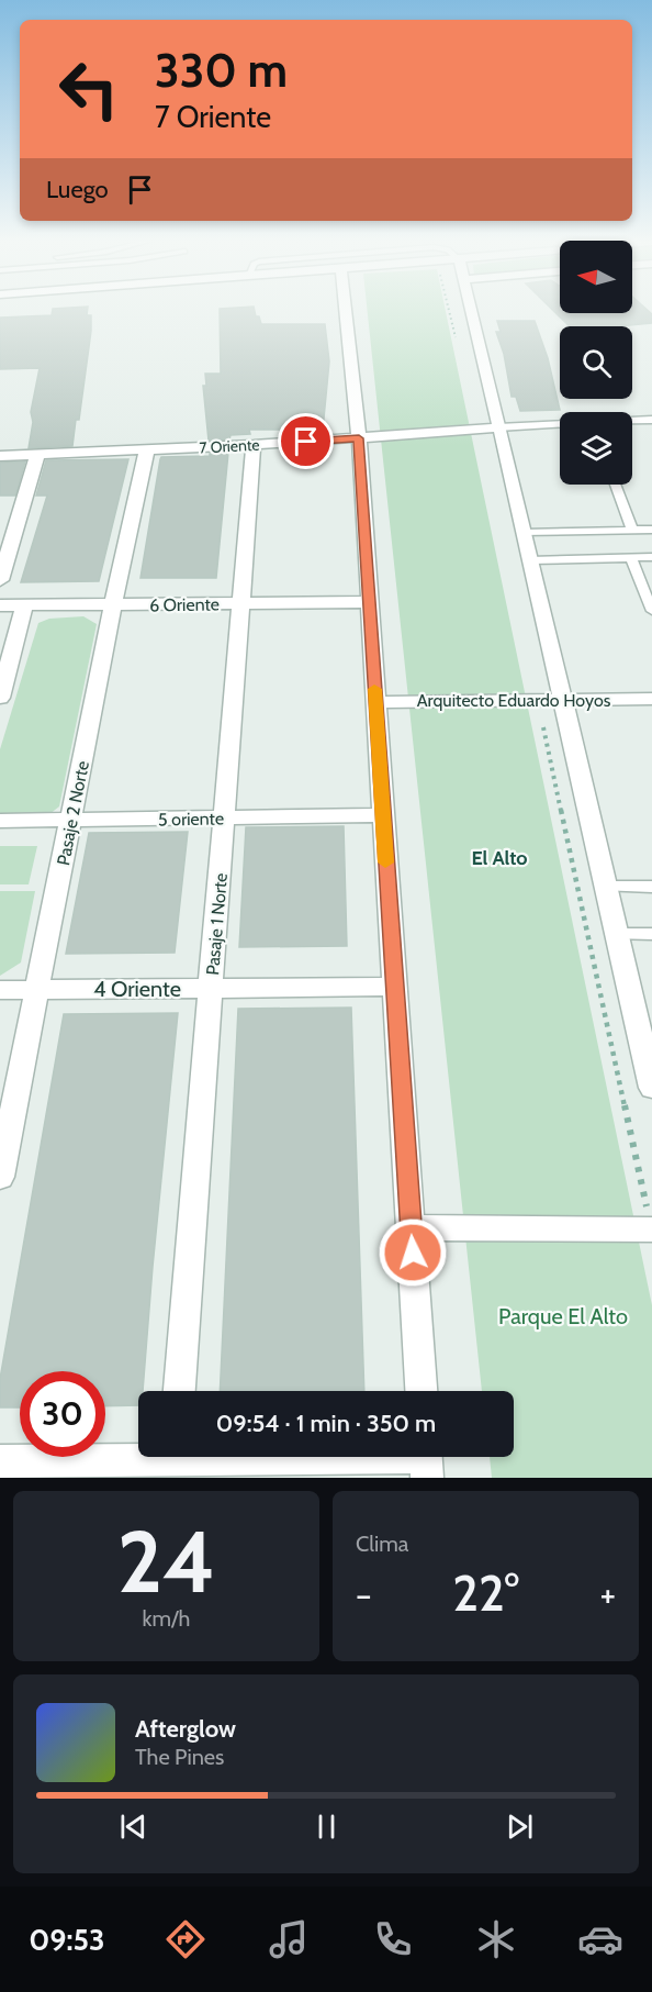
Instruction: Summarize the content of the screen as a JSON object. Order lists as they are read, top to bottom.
{
  "streets": {
    "street": [
      "7 Oriente",
      "6 Oriente",
      "Arquitecto Eduardo Hoyos",
      "Pasaje 2 Norte",
      "5 oriente",
      "Pasaje 1 Norte",
      "4 Oriente"
    ]
  },
  "crossings": [
    ["7 Oriente", "Pasaje 2 Norte"],
    ["7 Oriente", "Pasaje 1 Norte"],
    ["6 Oriente", "Pasaje 2 Norte"],
    ["6 Oriente", "Pasaje 1 Norte"],
    ["Pasaje 2 Norte", "5 oriente"],
    ["Pasaje 2 Norte", "4 Oriente"],
    ["5 oriente", "Pasaje 1 Norte"],
    ["Pasaje 1 Norte", "4 Oriente"]
  ],
  "districts": ["El Alto"],
  "parks": ["Parque El Alto"],
  "north": "left",
  "page": {
    "turn": ["330 m", "7 Oriente"],
    "then": "Luego",
    "limit": "30",
    "trip": "09:54 · 1 min · 350 m",
    "tile": [
      ["24", "km/h"],
      "Clima"
    ],
    "heat": ["−", "22°", "+"],
    "song": ["Afterglow", "The Pines"],
    "tabs": "09:53"
  }
}
